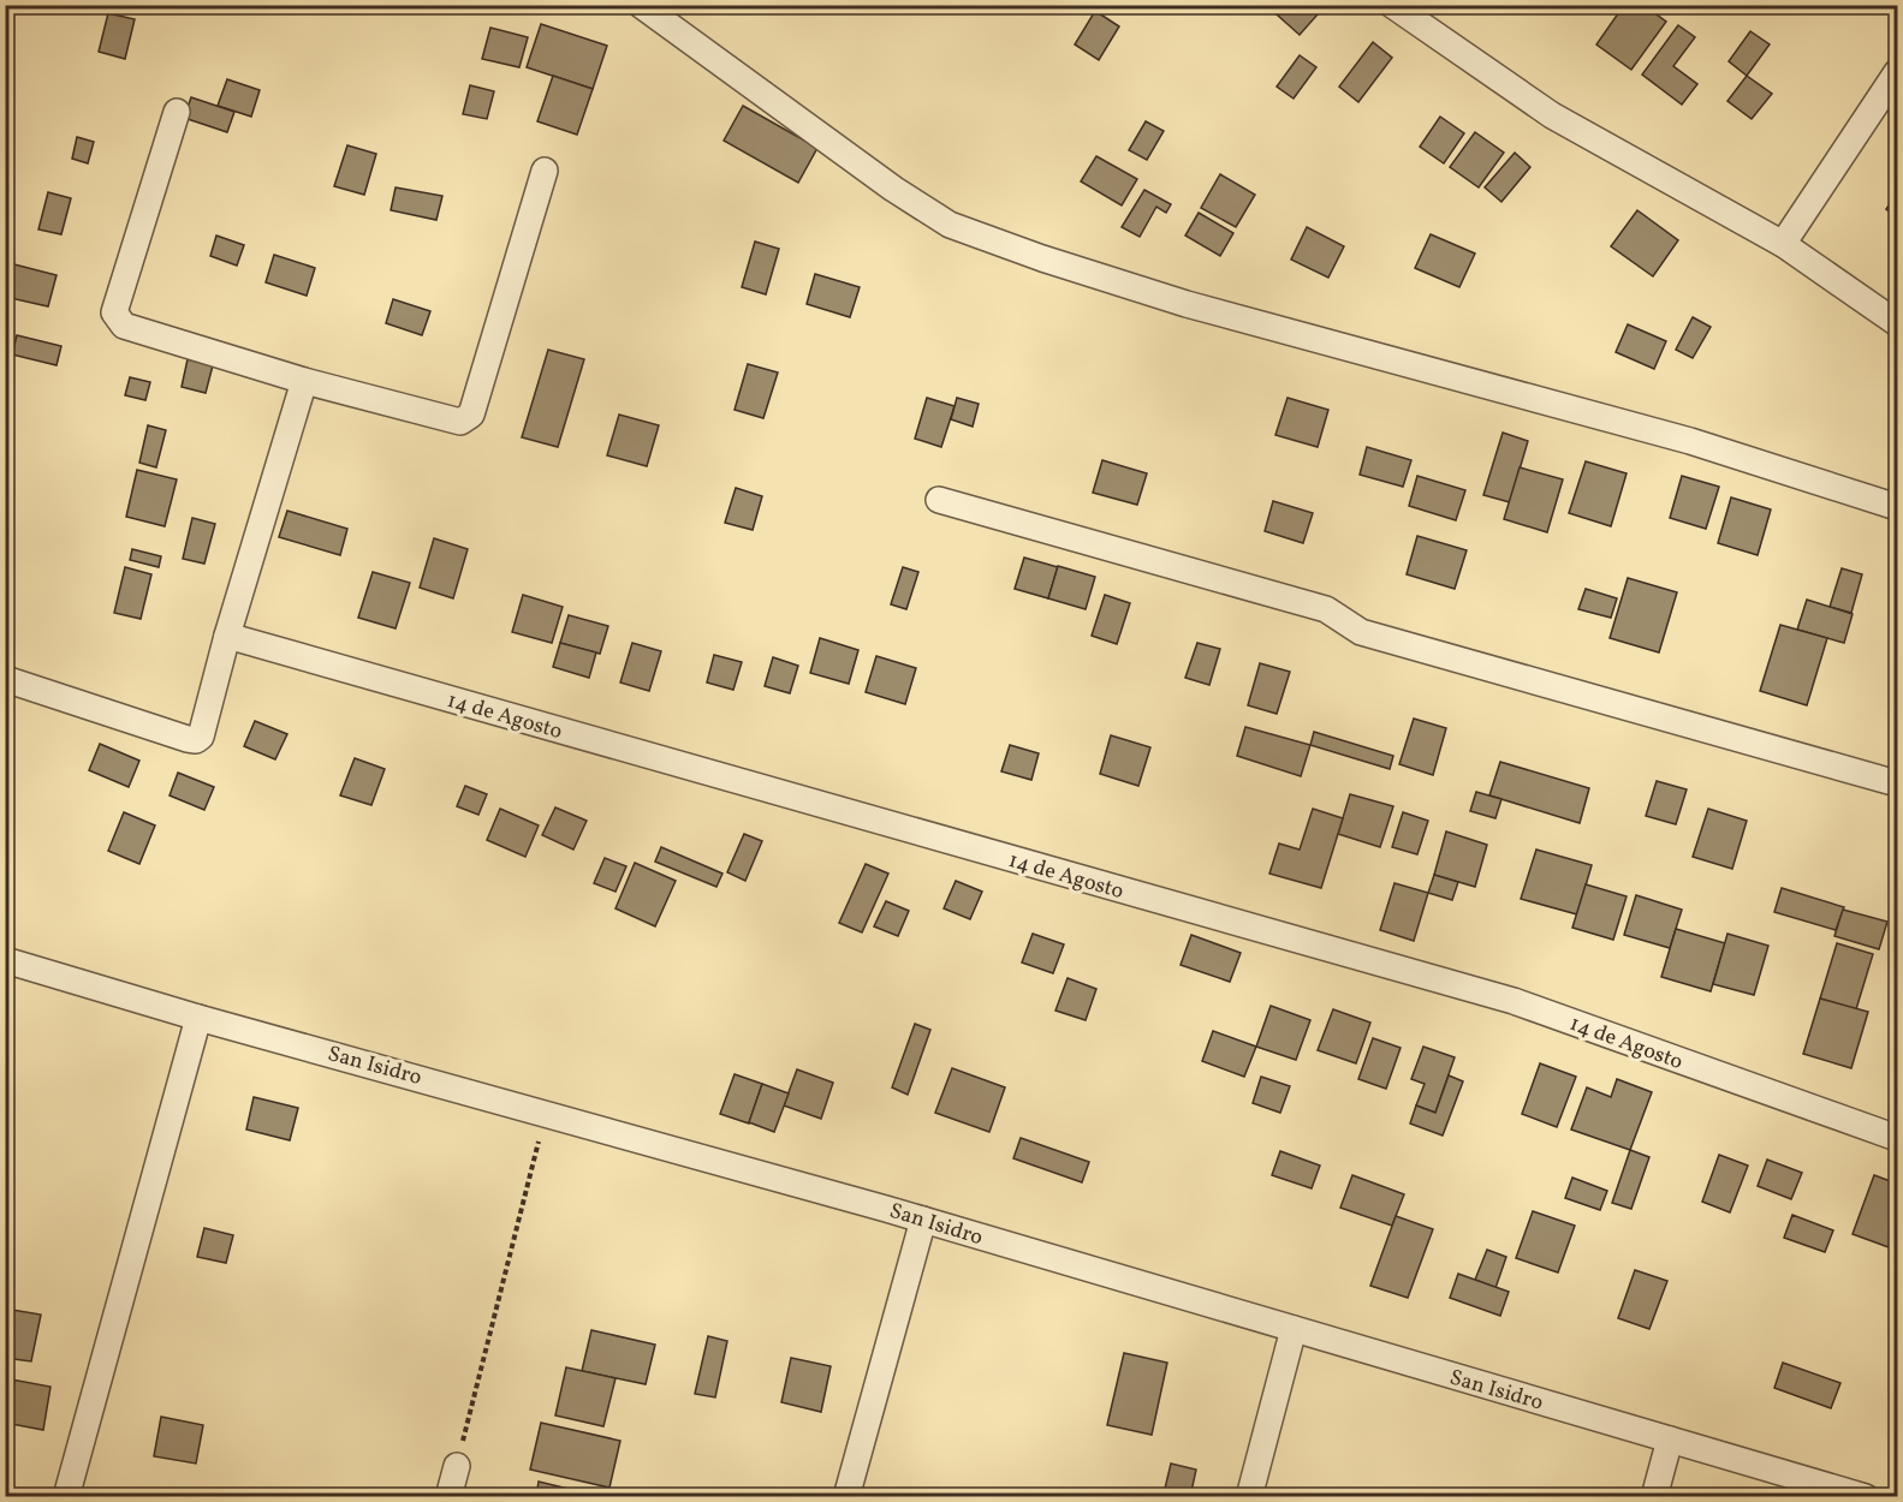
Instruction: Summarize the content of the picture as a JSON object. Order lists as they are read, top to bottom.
{
  "streets": {
    "street": ["14 de Agosto", "San Isidro"]
  }
}
